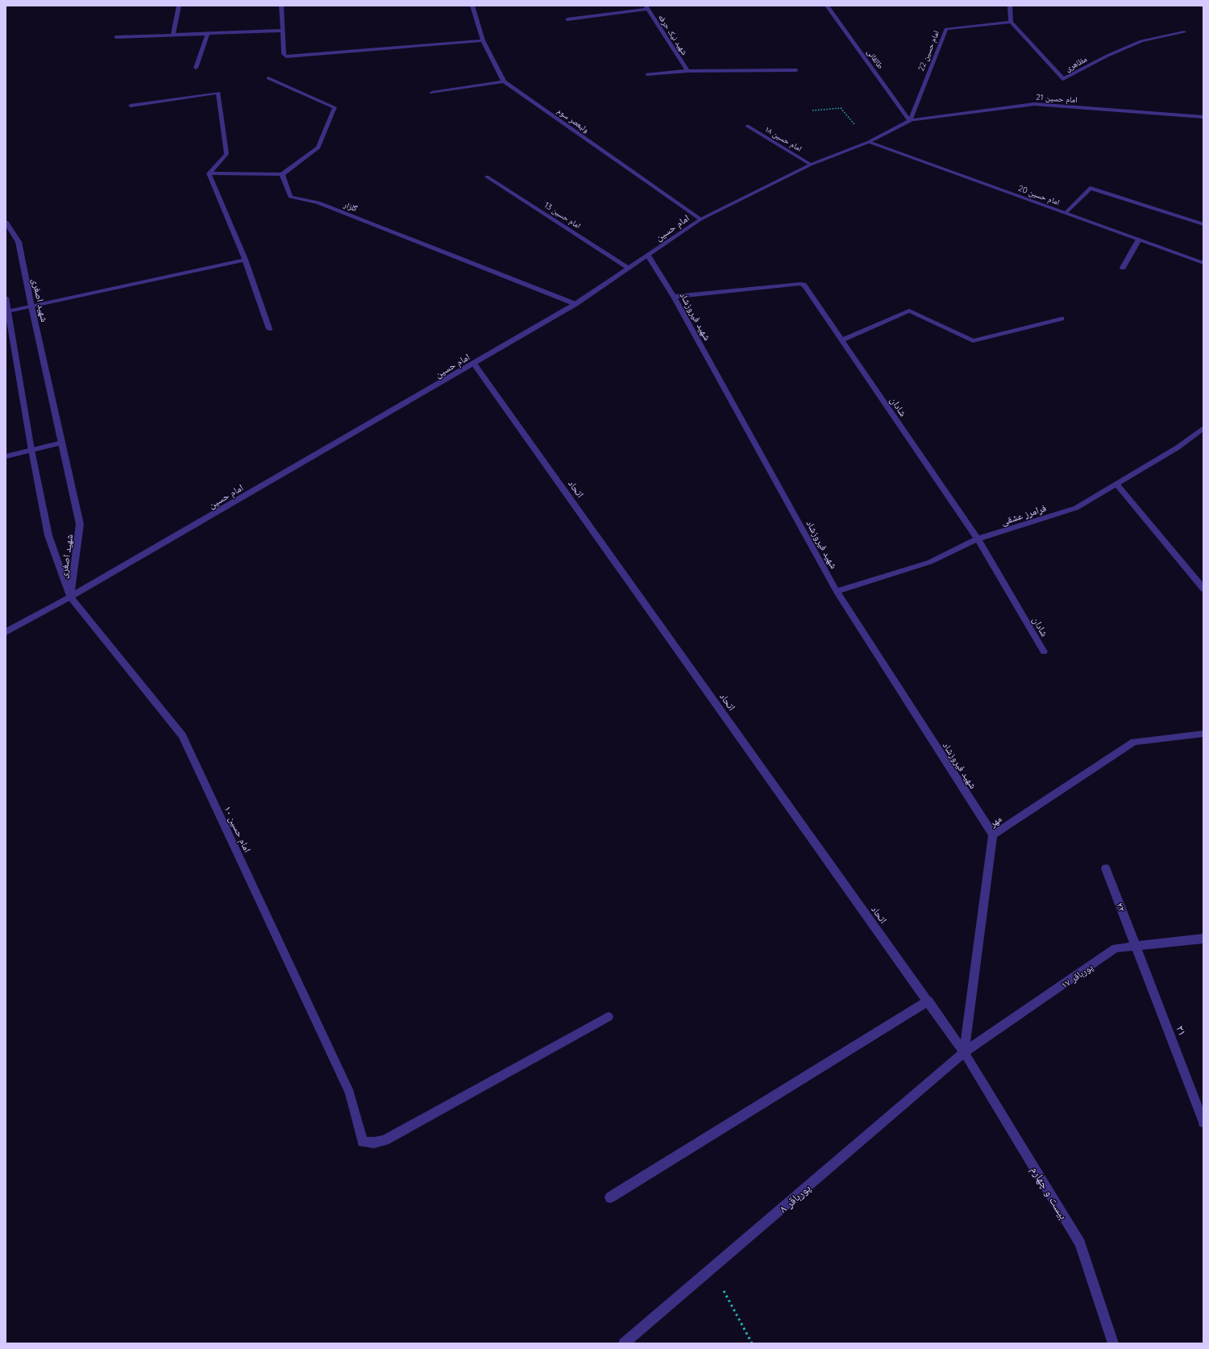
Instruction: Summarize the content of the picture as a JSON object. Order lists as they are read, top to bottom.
{
  "streets": {
    "street": [
      "شهید نیک حرفه",
      "امام حسین 22",
      "طالقانی",
      "مظاهری",
      "امام حسین 21",
      "ولیعصر سوم",
      "امام حسین ۱۸",
      "امام حسین 20",
      "گلزار",
      "امام حسین 13",
      "امام حسین",
      "شهید اصغری",
      "شهید فیروزشاد",
      "شادان",
      "اتحاد",
      "فرامرز عشقی",
      "مهر",
      "امام حسین ۱۰",
      "۲۲",
      "پورباقر ۱۷",
      "۲۱",
      "بیست و چهارم",
      "پورباقر ۸"
    ]
  },
  "crossings": [
    ["امام حسین 22", "طالقانی"],
    ["امام حسین 22", "مظاهری"],
    ["امام حسین 22", "امام حسین 21"],
    ["امام حسین 22", "امام حسین"],
    ["طالقانی", "امام حسین 21"],
    ["طالقانی", "امام حسین"],
    ["امام حسین 21", "امام حسین"],
    ["ولیعصر سوم", "امام حسین"],
    ["امام حسین ۱۸", "امام حسین"],
    ["امام حسین 20", "امام حسین"],
    ["گلزار", "امام حسین"],
    ["امام حسین 13", "امام حسین"],
    ["امام حسین", "شهید اصغری"],
    ["امام حسین", "شهید فیروزشاد"],
    ["امام حسین", "اتحاد"],
    ["امام حسین", "امام حسین ۱۰"],
    ["شهید اصغری", "امام حسین ۱۰"],
    ["شهید فیروزشاد", "شادان"],
    ["شهید فیروزشاد", "فرامرز عشقی"],
    ["شهید فیروزشاد", "مهر"],
    ["شادان", "فرامرز عشقی"],
    ["اتحاد", "مهر"],
    ["اتحاد", "پورباقر ۱۷"],
    ["اتحاد", "بیست و چهارم"],
    ["اتحاد", "پورباقر ۸"],
    ["مهر", "پورباقر ۱۷"],
    ["مهر", "بیست و چهارم"],
    ["مهر", "پورباقر ۸"],
    ["۲۲", "پورباقر ۱۷"],
    ["۲۲", "۲۱"],
    ["پورباقر ۱۷", "۲۱"],
    ["پورباقر ۱۷", "بیست و چهارم"],
    ["پورباقر ۱۷", "پورباقر ۸"],
    ["بیست و چهارم", "پورباقر ۸"]
  ]
}
